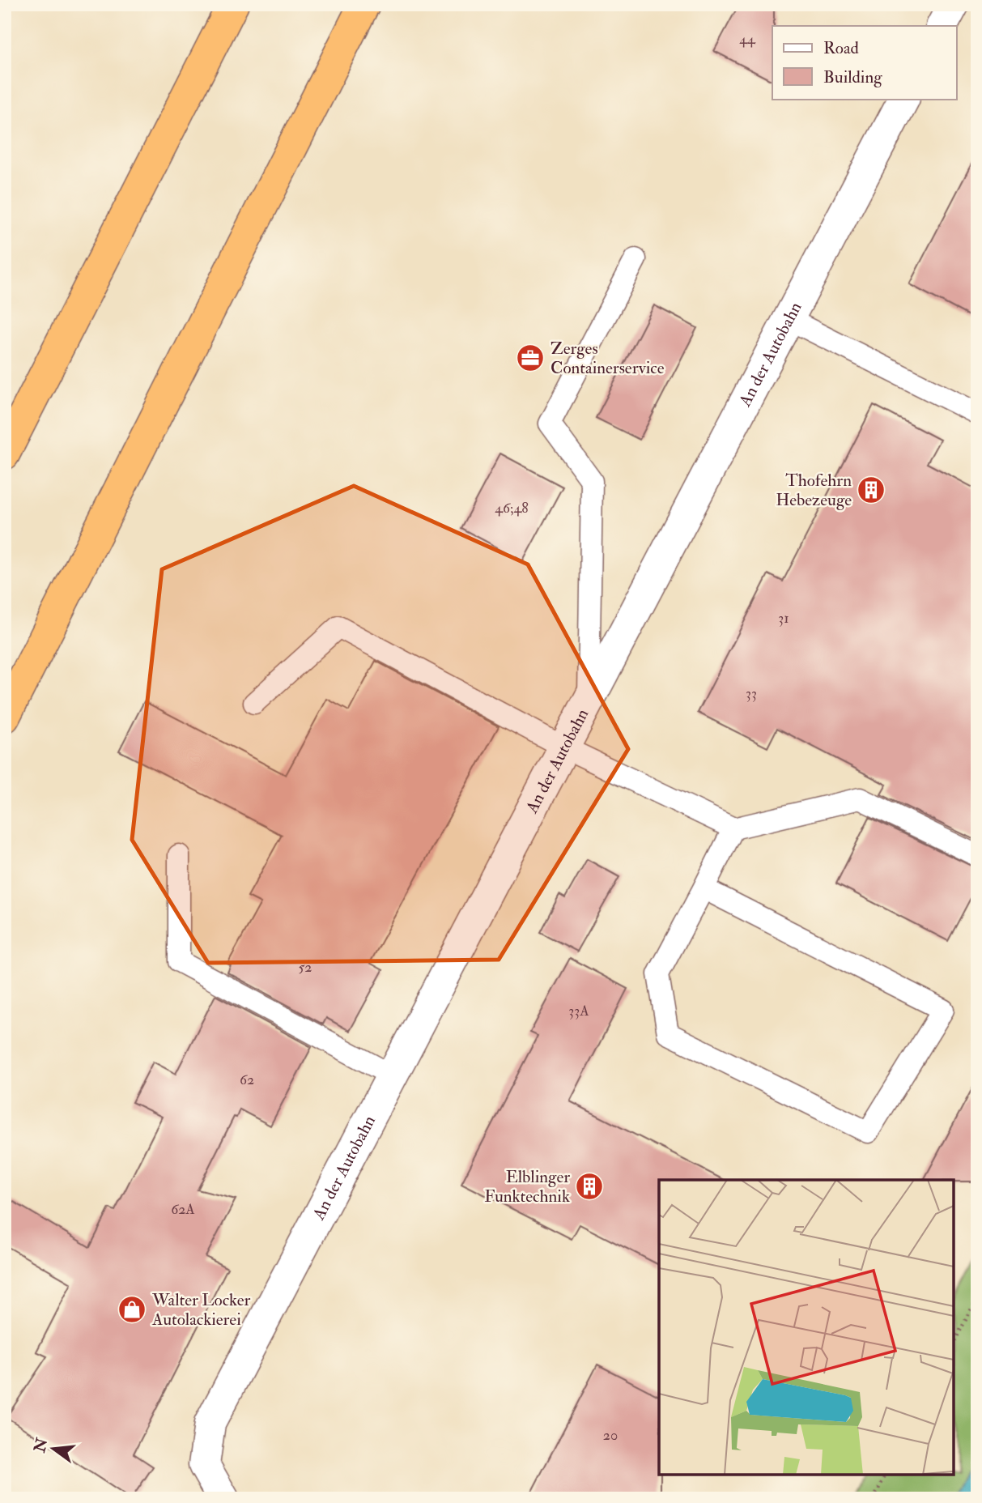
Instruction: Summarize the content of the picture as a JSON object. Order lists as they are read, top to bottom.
{
  "streets": {
    "street": ["An der Autobahn"]
  },
  "places": {
    "office": ["Zerges Containerservice"],
    "building": ["Thofehrn Hebezeuge", "Elblinger Funktechnik"],
    "shop": ["Walter Locker Autolackierei"]
  },
  "house_numbers": [
    "44",
    "46;48",
    "31",
    "33",
    "52",
    "33A",
    "62",
    "62A",
    "20"
  ],
  "legend": ["Road", "Building"],
  "north": "left"
}
